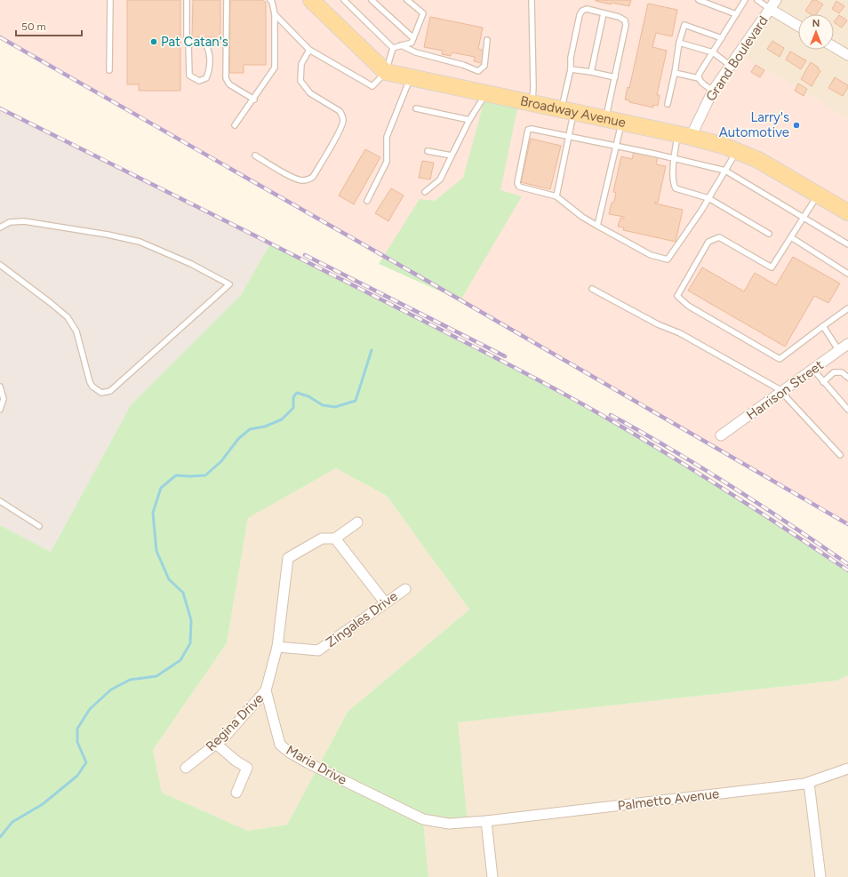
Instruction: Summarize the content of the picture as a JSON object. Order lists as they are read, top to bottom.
{
  "streets": {
    "main road": ["Broadway Avenue"],
    "street": [
      "Grand Boulevard",
      "Harrison Street",
      "Zingales Drive",
      "Regina Drive",
      "Maria Drive",
      "Palmetto Avenue"
    ]
  },
  "crossings": [
    ["Grand Boulevard", "Broadway Avenue"],
    ["Zingales Drive", "Maria Drive"],
    ["Regina Drive", "Maria Drive"],
    ["Maria Drive", "Palmetto Avenue"]
  ],
  "places": ["Pat Catan's", "Larry's Automotive"],
  "scale_bar": "50 m",
  "north": "top"
}
